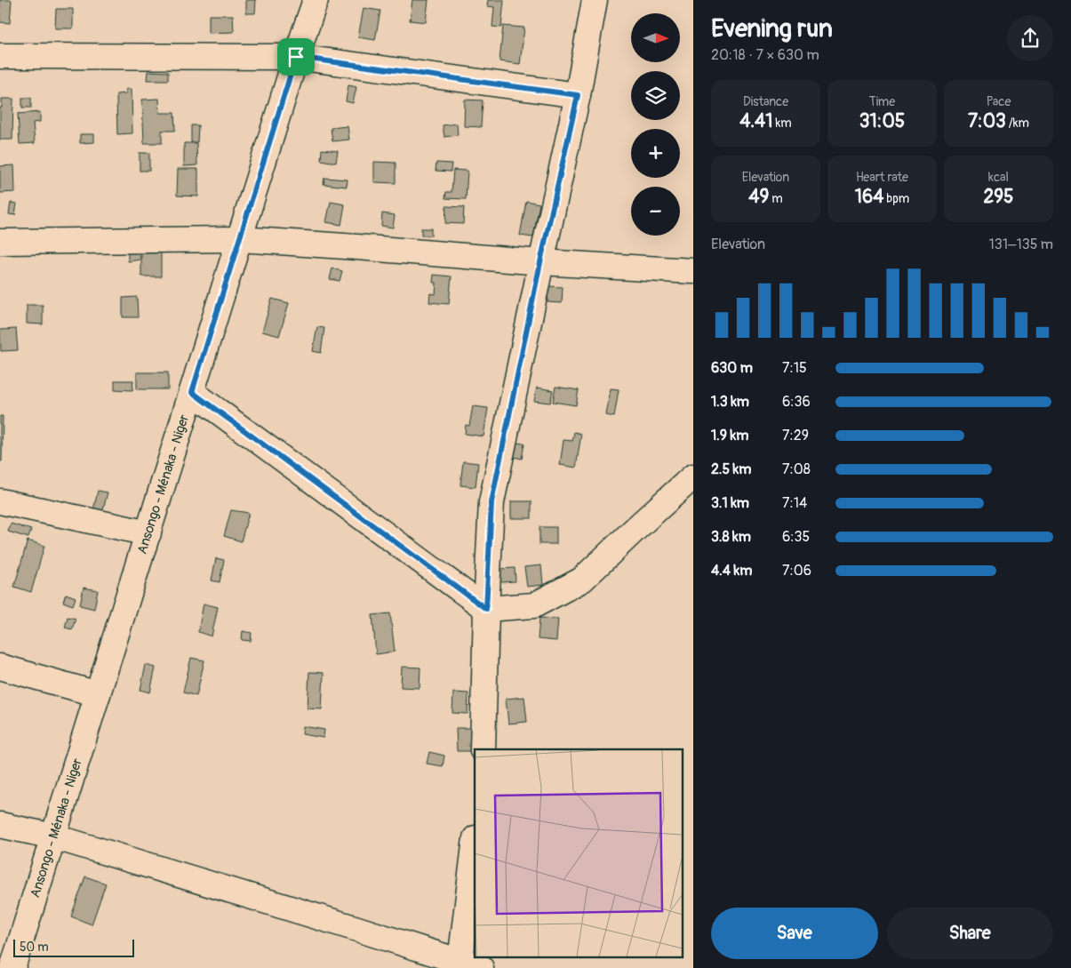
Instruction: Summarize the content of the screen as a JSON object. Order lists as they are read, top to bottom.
{
  "streets": {
    "street": ["Ansongo - Ménaka - Niger"]
  },
  "scale_bar": "50 m",
  "north": "right",
  "page": {
    "heading": ["Evening run", "20:18 · 7 × 630 m"],
    "map_buttons": ["+", "−"],
    "stats": [
      ["Distance", "4.41 km"],
      ["Time", "31:05"],
      ["Pace", "7:03 /km"],
      ["Elevation", "49 m"],
      ["Heart rate", "164 bpm"],
      ["kcal", "295"]
    ],
    "chart": ["Elevation", "131–135 m"],
    "list": [
      {
        "name": "630 m",
        "note": "7:15"
      },
      {
        "name": "1.3 km",
        "note": "6:36"
      },
      {
        "name": "1.9 km",
        "note": "7:29"
      },
      {
        "name": "2.5 km",
        "note": "7:08"
      },
      {
        "name": "3.1 km",
        "note": "7:14"
      },
      {
        "name": "3.8 km",
        "note": "6:35"
      },
      {
        "name": "4.4 km",
        "note": "7:06"
      }
    ],
    "buttons": ["Save", "Share"],
    "scale": "50 m"
  }
}
